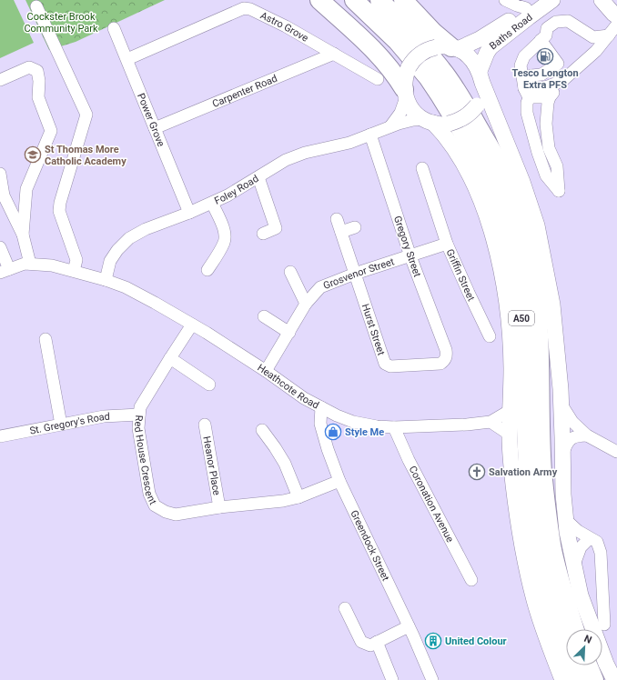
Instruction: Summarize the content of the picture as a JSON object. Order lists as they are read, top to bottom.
{
  "streets": {
    "highway": ["A50"],
    "main road": ["Baths Road"],
    "street": [
      "Astro Grove",
      "Carpenter Road",
      "Power Grove",
      "Foley Road",
      "Gregory Street",
      "Grosvenor Street",
      "Griffin Street",
      "Hurst Street",
      "Heathcote Road",
      "St. Gregory's Road",
      "Red House Crescent",
      "Heanor Place",
      "Coronation Avenue",
      "Greendock Street"
    ]
  },
  "crossings": [
    ["Astro Grove", "Carpenter Road"],
    ["Astro Grove", "Power Grove"],
    ["Baths Road", "Foley Road"],
    ["Baths Road", "A50"],
    ["Carpenter Road", "Power Grove"],
    ["Power Grove", "Foley Road"],
    ["Foley Road", "Gregory Street"],
    ["Foley Road", "A50"],
    ["Foley Road", "Heathcote Road"],
    ["Gregory Street", "Grosvenor Street"],
    ["Gregory Street", "Griffin Street"],
    ["Gregory Street", "Hurst Street"],
    ["Grosvenor Street", "Griffin Street"],
    ["Grosvenor Street", "Hurst Street"],
    ["Grosvenor Street", "Heathcote Road"],
    ["A50", "Heathcote Road"],
    ["Heathcote Road", "Red House Crescent"],
    ["Heathcote Road", "Coronation Avenue"],
    ["Heathcote Road", "Greendock Street"],
    ["St. Gregory's Road", "Red House Crescent"],
    ["Red House Crescent", "Heanor Place"],
    ["Red House Crescent", "Greendock Street"]
  ],
  "parks": ["Cockster Brook Community Park"],
  "places": {
    "fuel station": ["Tesco Longton Extra PFS"],
    "school or university": ["St Thomas More Catholic Academy"],
    "shop": ["Style Me"],
    "church": ["Salvation Army"],
    "building": ["United Colour"]
  },
  "north": "top right"
}
